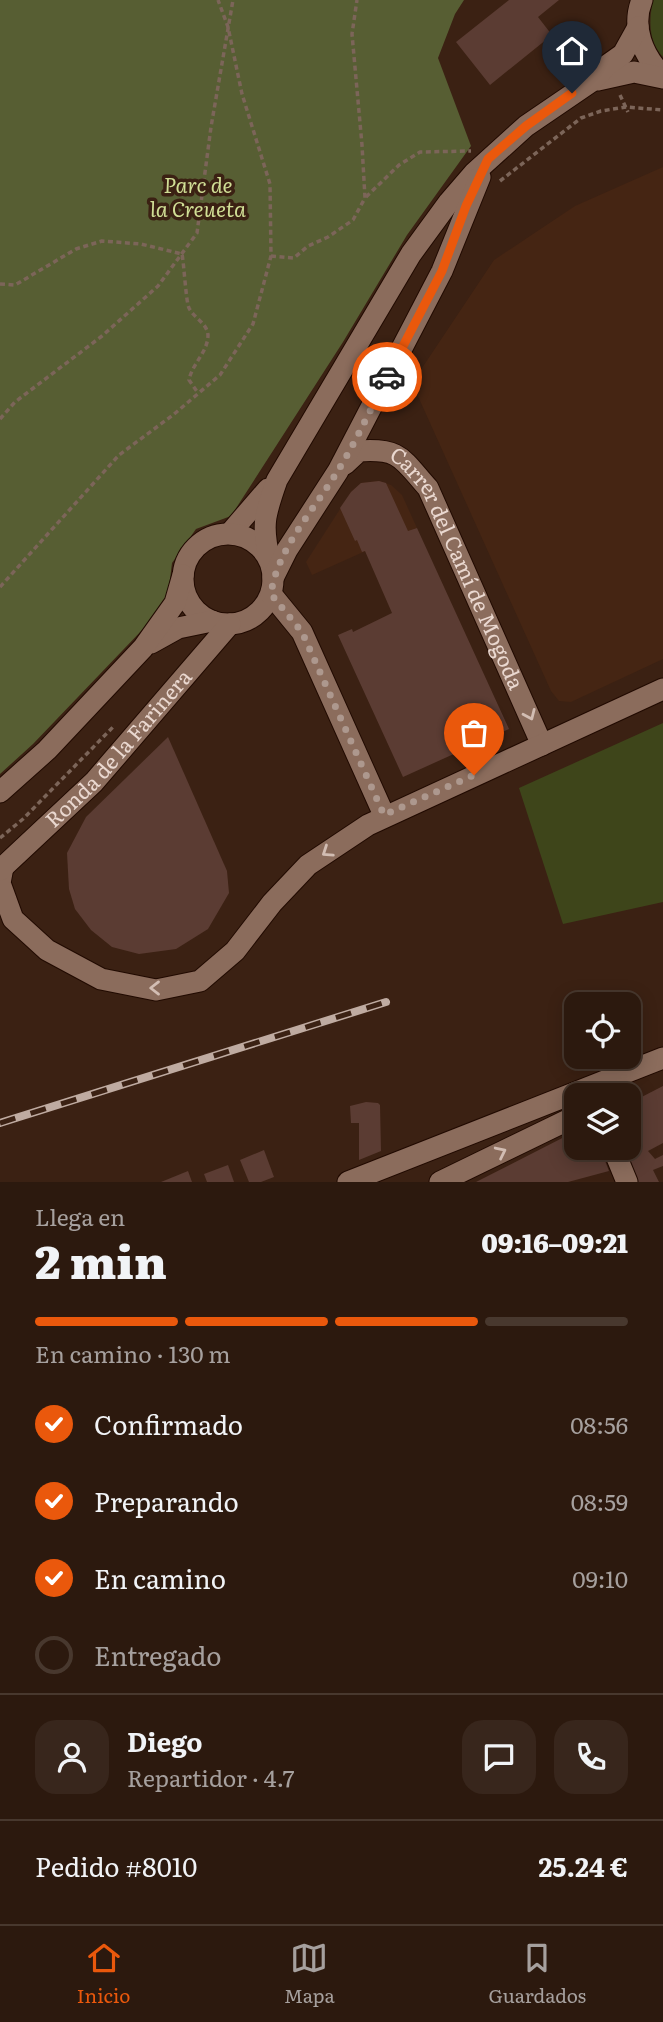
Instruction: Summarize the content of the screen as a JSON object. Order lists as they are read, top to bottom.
{
  "streets": {
    "street": ["Carrer del Camí de Mogoda", "Ronda de la Farinera"]
  },
  "parks": ["Parc de la Creueta"],
  "page": {
    "heading": ["2 min", "Llega en", "09:16–09:21"],
    "panel": [
      "Diego",
      "Repartidor · 4.7",
      "Pedido #8010",
      "25.24 €"
    ],
    "bar": "En camino · 130 m",
    "list": [
      ["Confirmado", "08:56"],
      ["Preparando", "08:59"],
      ["En camino", "09:10"],
      "Entregado"
    ],
    "tabs": ["Inicio", "Mapa", "Guardados"]
  }
}
